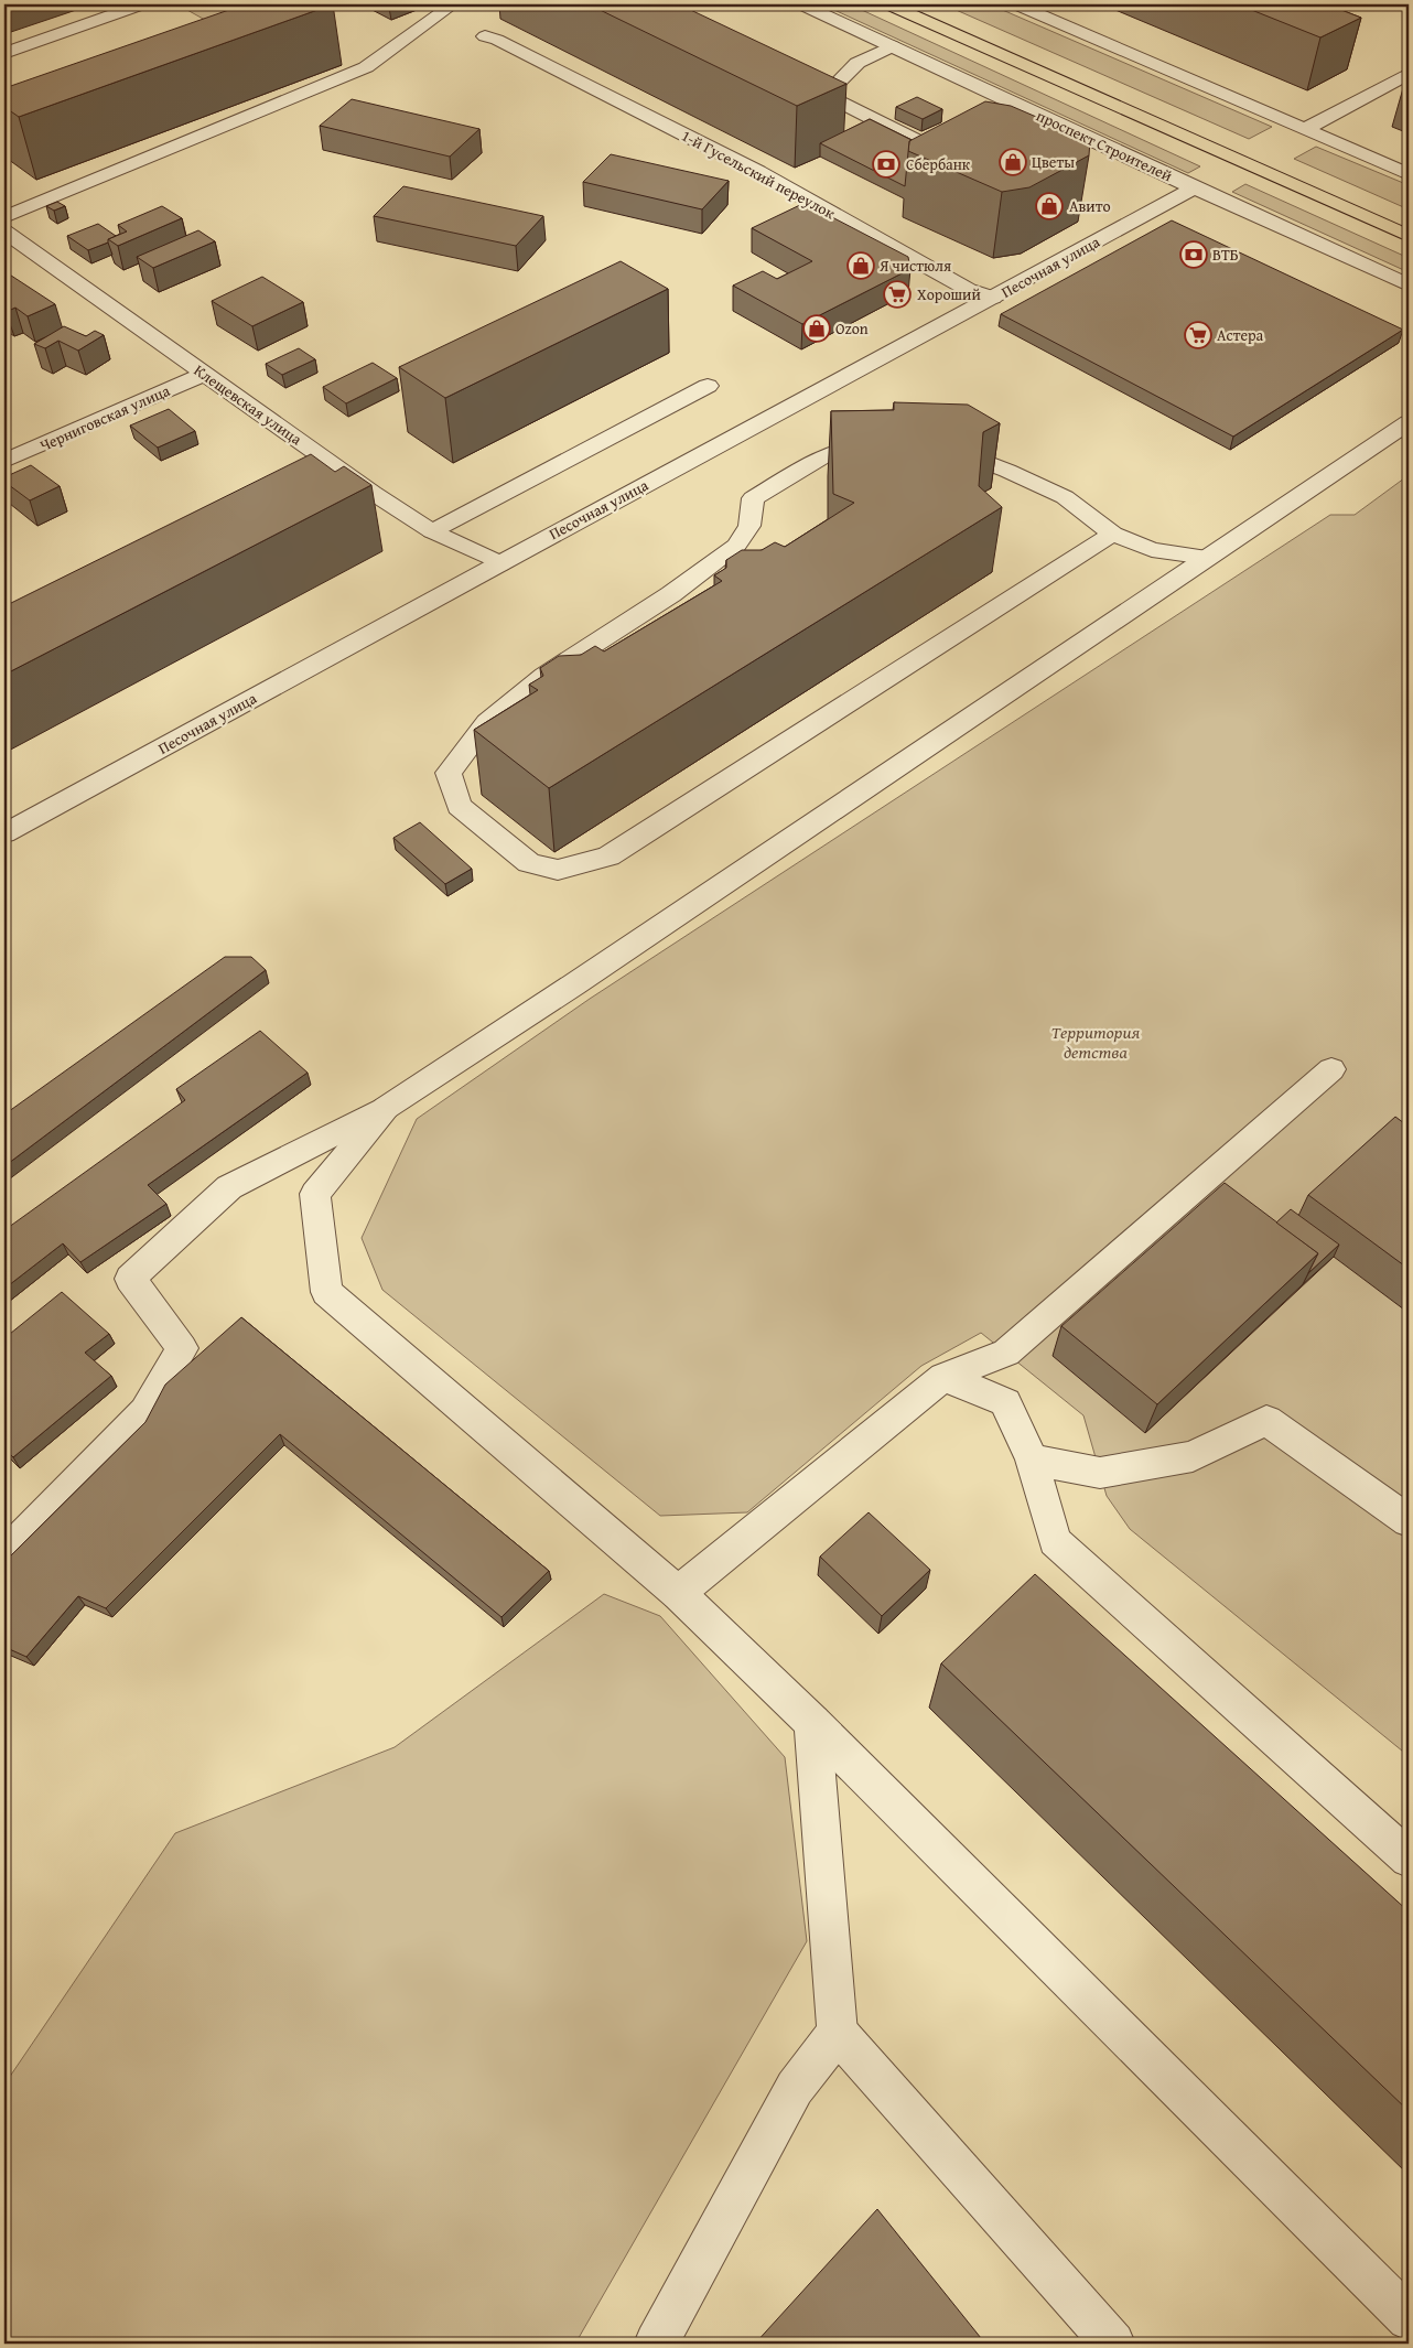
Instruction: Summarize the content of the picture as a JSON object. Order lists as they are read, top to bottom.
{
  "streets": {
    "street": [
      "проспект Строителей",
      "1-й Гусельский переулок",
      "Песочная улица",
      "Клещевская улица",
      "Черниговская улица"
    ]
  },
  "crossings": [
    ["проспект Строителей", "Песочная улица"],
    ["1-й Гусельский переулок", "Песочная улица"],
    ["Песочная улица", "Клещевская улица"],
    ["Клещевская улица", "Черниговская улица"]
  ],
  "parks": ["Территория детства"],
  "places": {
    "shop": [
      "Цветы",
      "Авито",
      "Я чистюля",
      "Ozon"
    ],
    "bank": ["Сбербанк", "ВТБ"],
    "supermarket": ["Хороший", "Астера"]
  }
}
